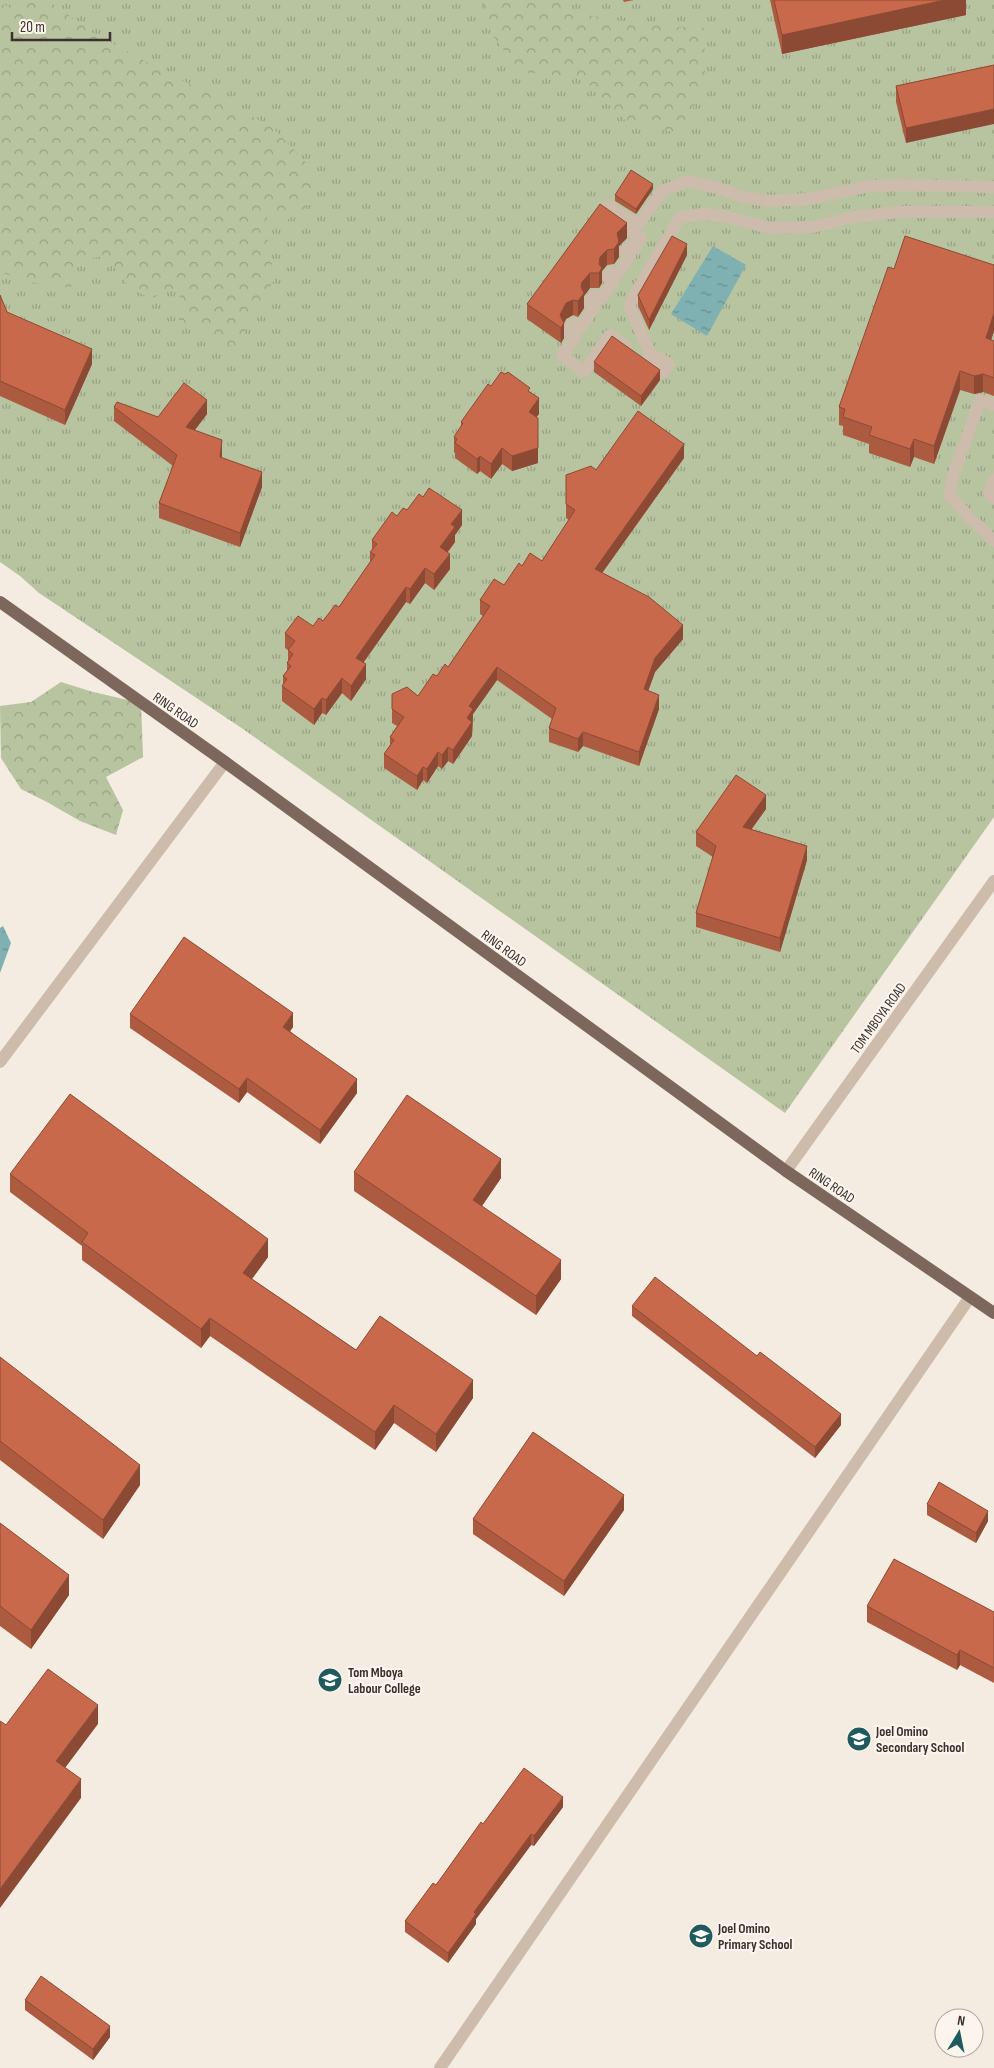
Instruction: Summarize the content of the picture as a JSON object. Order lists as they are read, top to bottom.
{
  "streets": {
    "main road": ["RING ROAD"],
    "street": ["TOM MBOYA ROAD"]
  },
  "crossings": [
    ["RING ROAD", "TOM MBOYA ROAD"]
  ],
  "places": {
    "school or university": ["Tom Mboya Labour College", "Joel Omino Secondary School", "Joel Omino Primary School"]
  },
  "scale_bar": "20 m",
  "north": "top"
}
